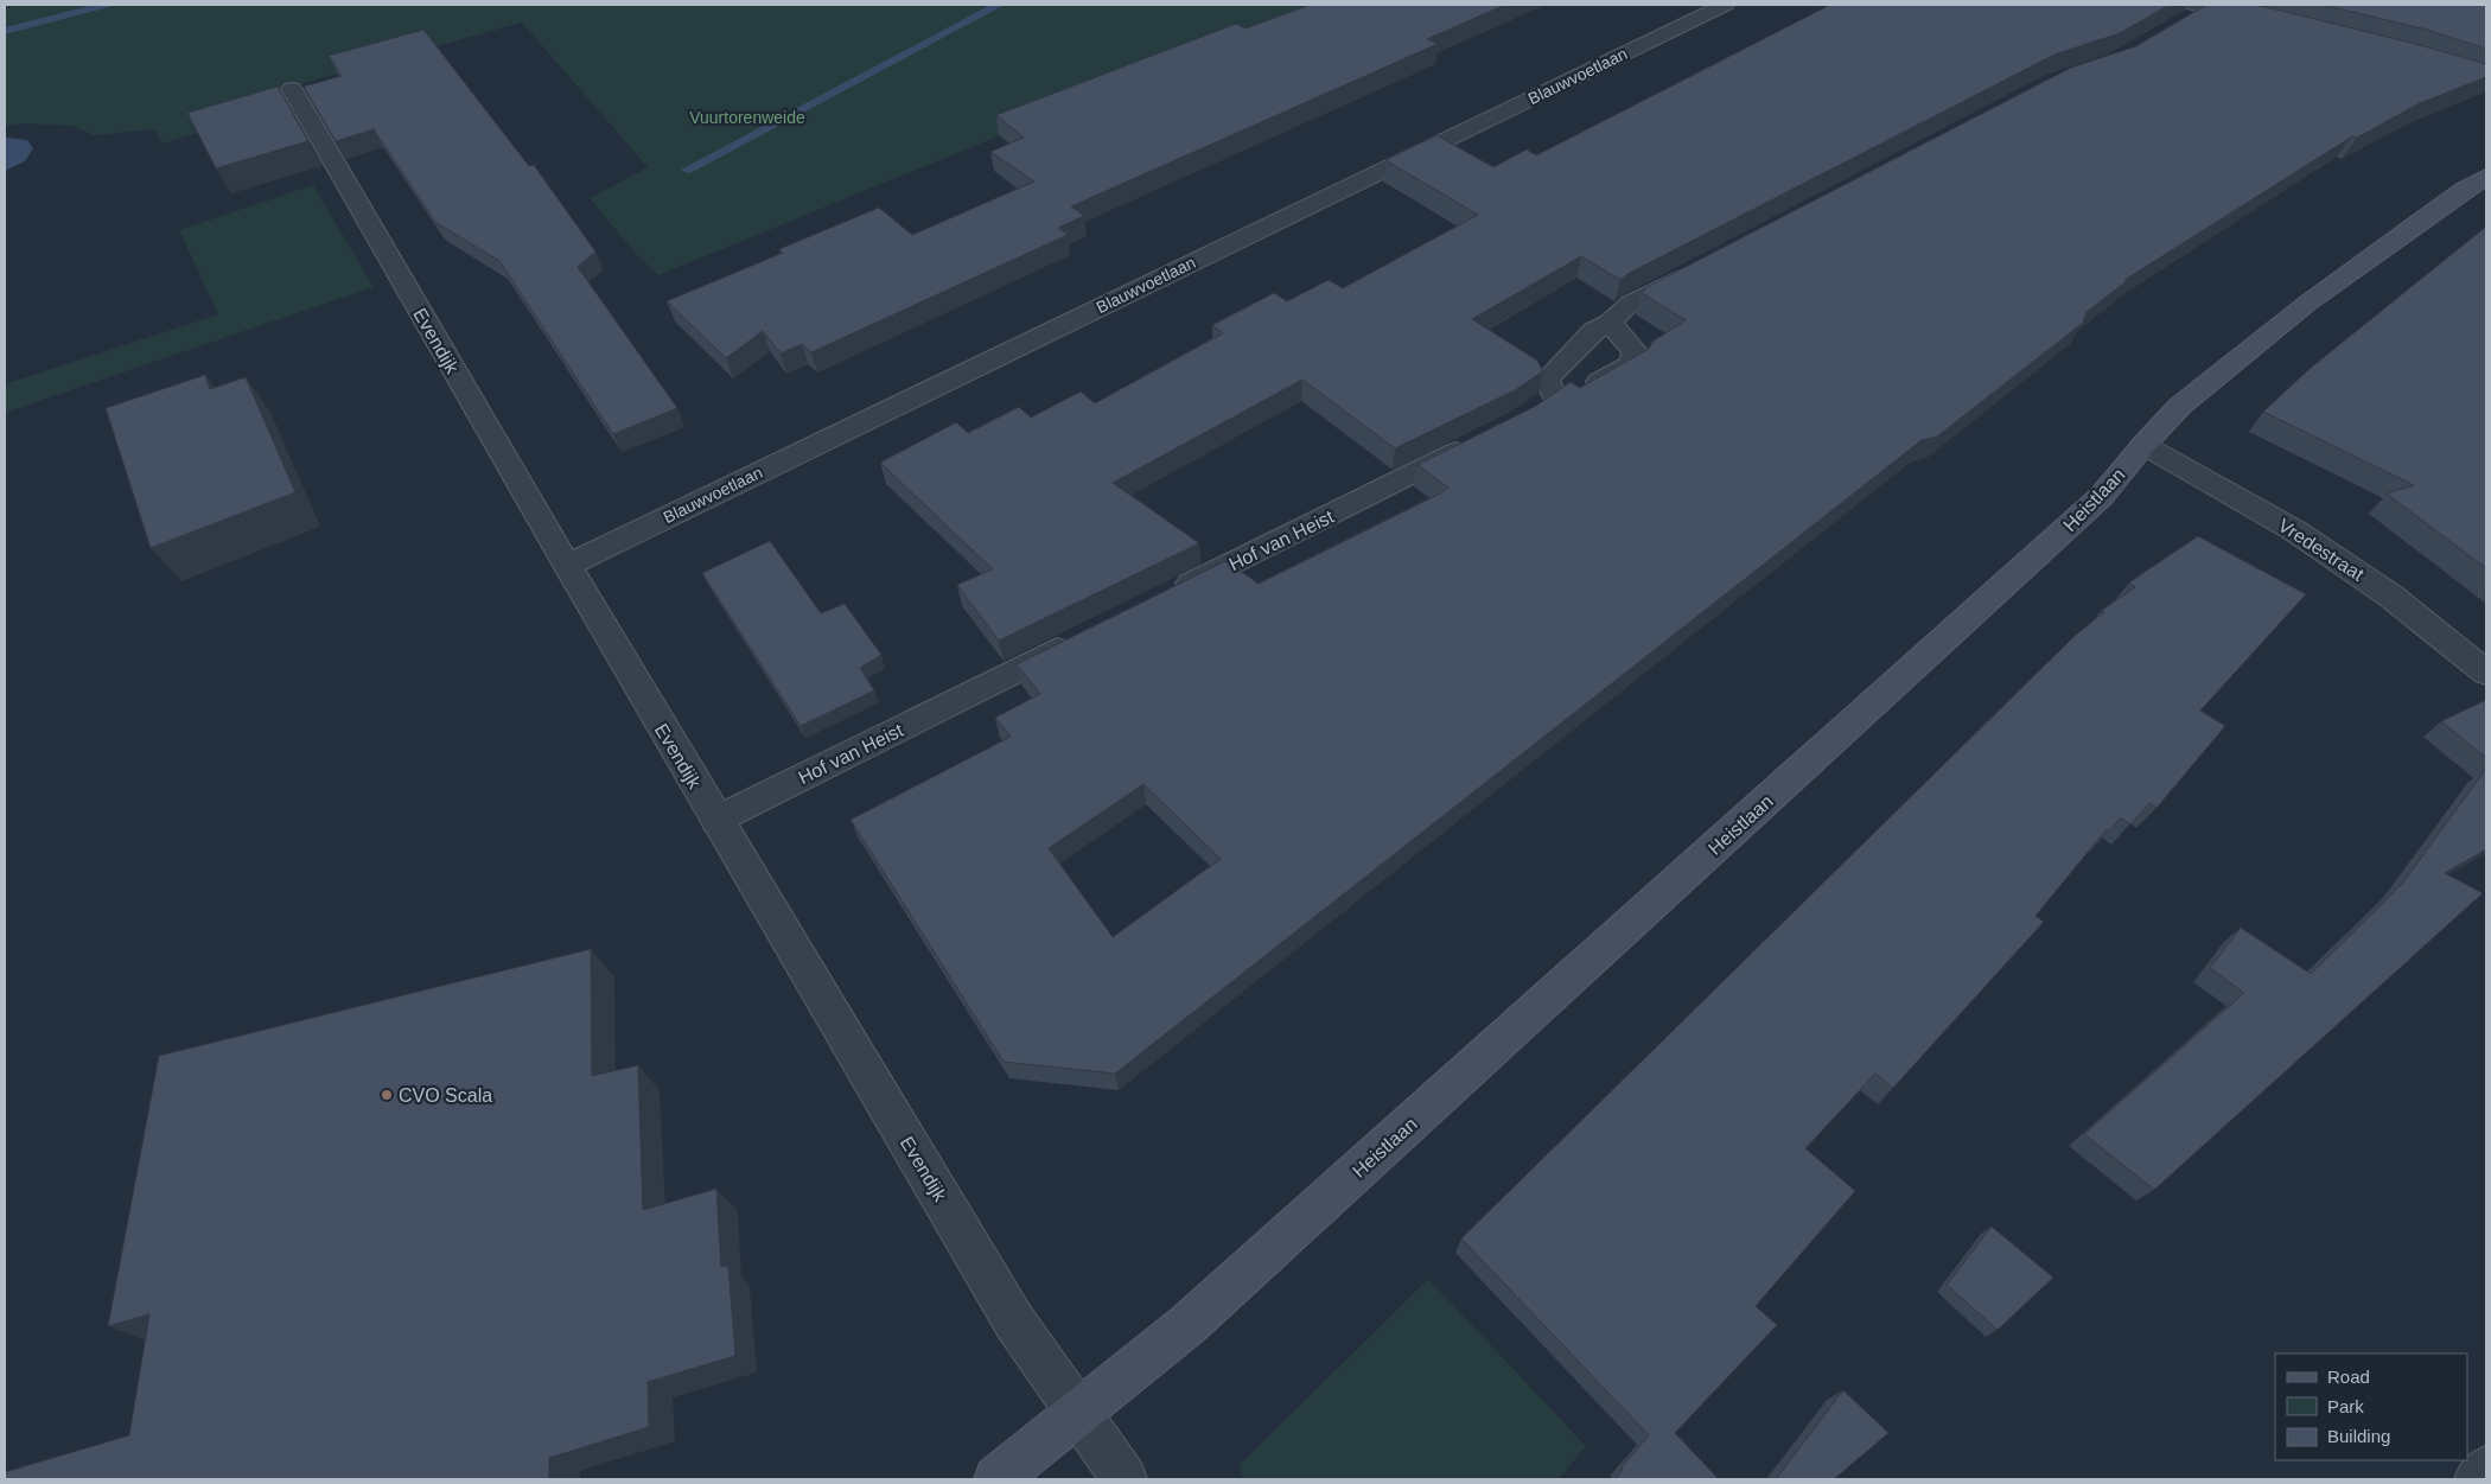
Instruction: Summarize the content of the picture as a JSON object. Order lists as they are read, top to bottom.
{
  "streets": {
    "main road": ["Heistlaan"],
    "street": [
      "Blauwvoetlaan",
      "Evendijk",
      "Hof van Heist",
      "Vredestraat"
    ]
  },
  "crossings": [
    ["Blauwvoetlaan", "Evendijk"],
    ["Evendijk", "Heistlaan"],
    ["Evendijk", "Hof van Heist"],
    ["Heistlaan", "Vredestraat"]
  ],
  "parks": ["Vuurtorenweide"],
  "places": ["CVO Scala"],
  "legend": ["Road", "Park", "Building"]
}
